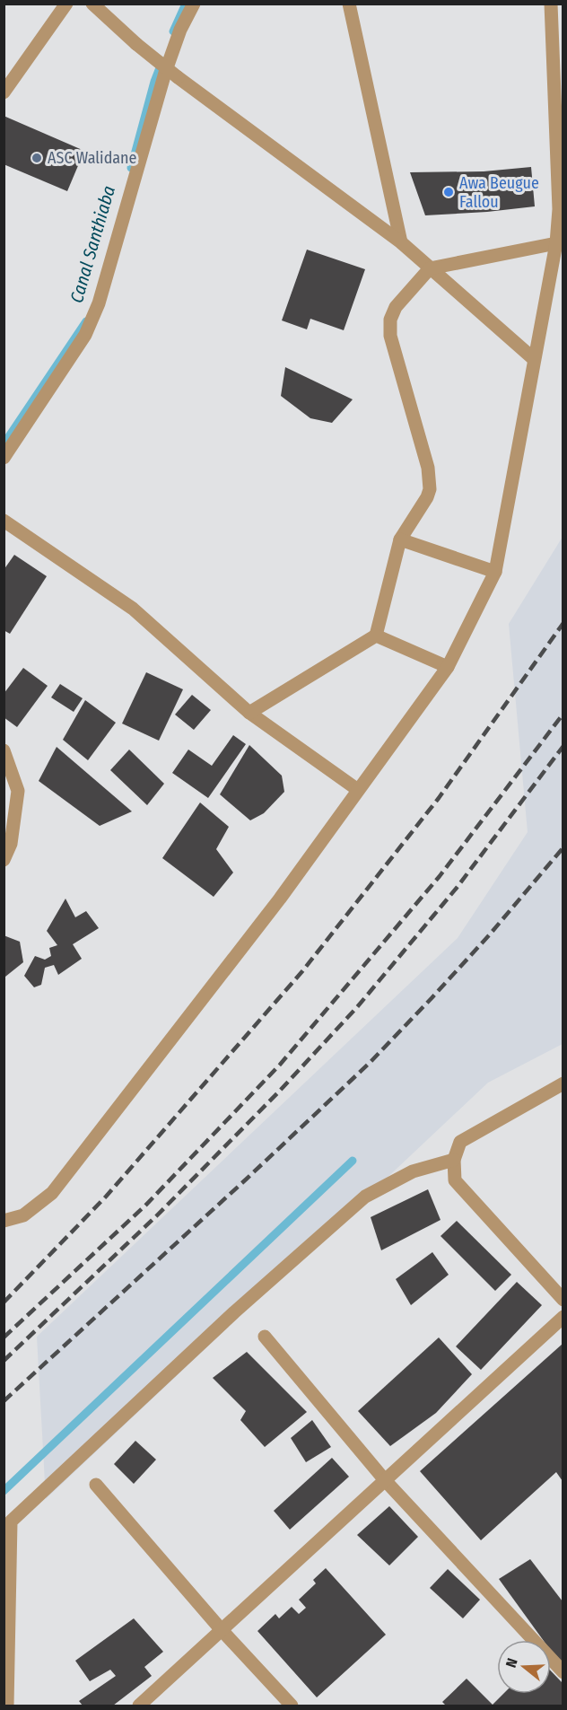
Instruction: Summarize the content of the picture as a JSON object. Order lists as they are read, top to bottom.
{
  "water": ["Canal Santhiaba"],
  "places": ["ASC Walidane", "Awa Beugue Fallou"],
  "north": "left"
}
